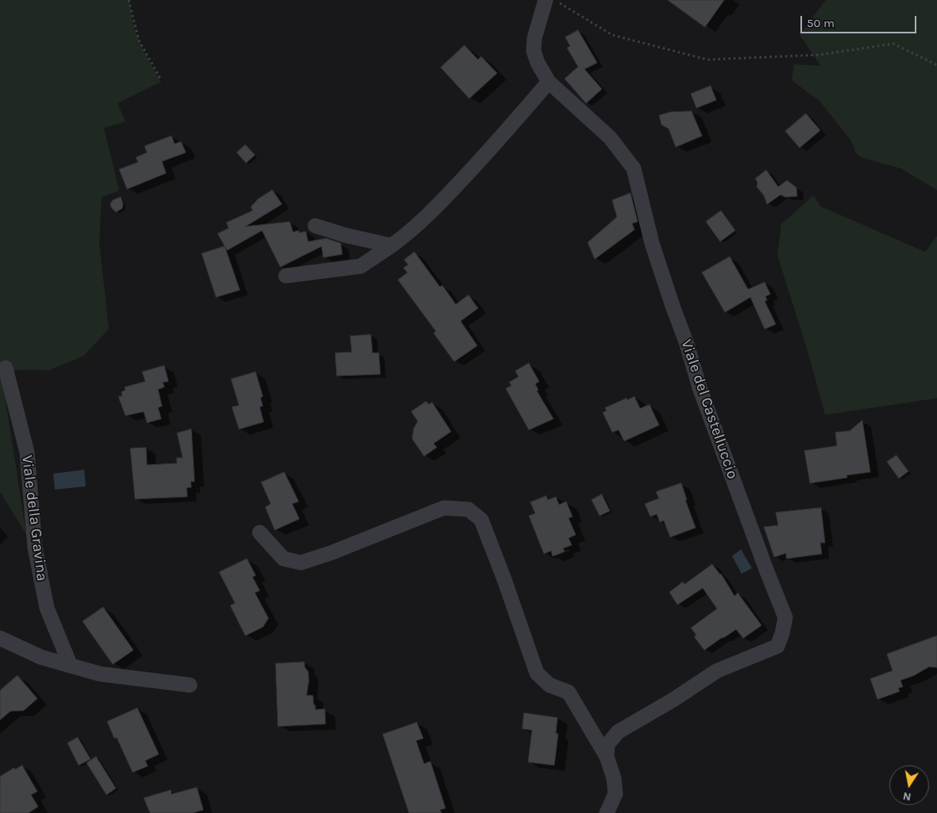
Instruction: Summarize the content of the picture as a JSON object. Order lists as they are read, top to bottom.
{
  "streets": {
    "street": ["Viale del Castelluccio", "Viale della Gravina"]
  },
  "scale_bar": "50 m",
  "north": "bottom"
}
